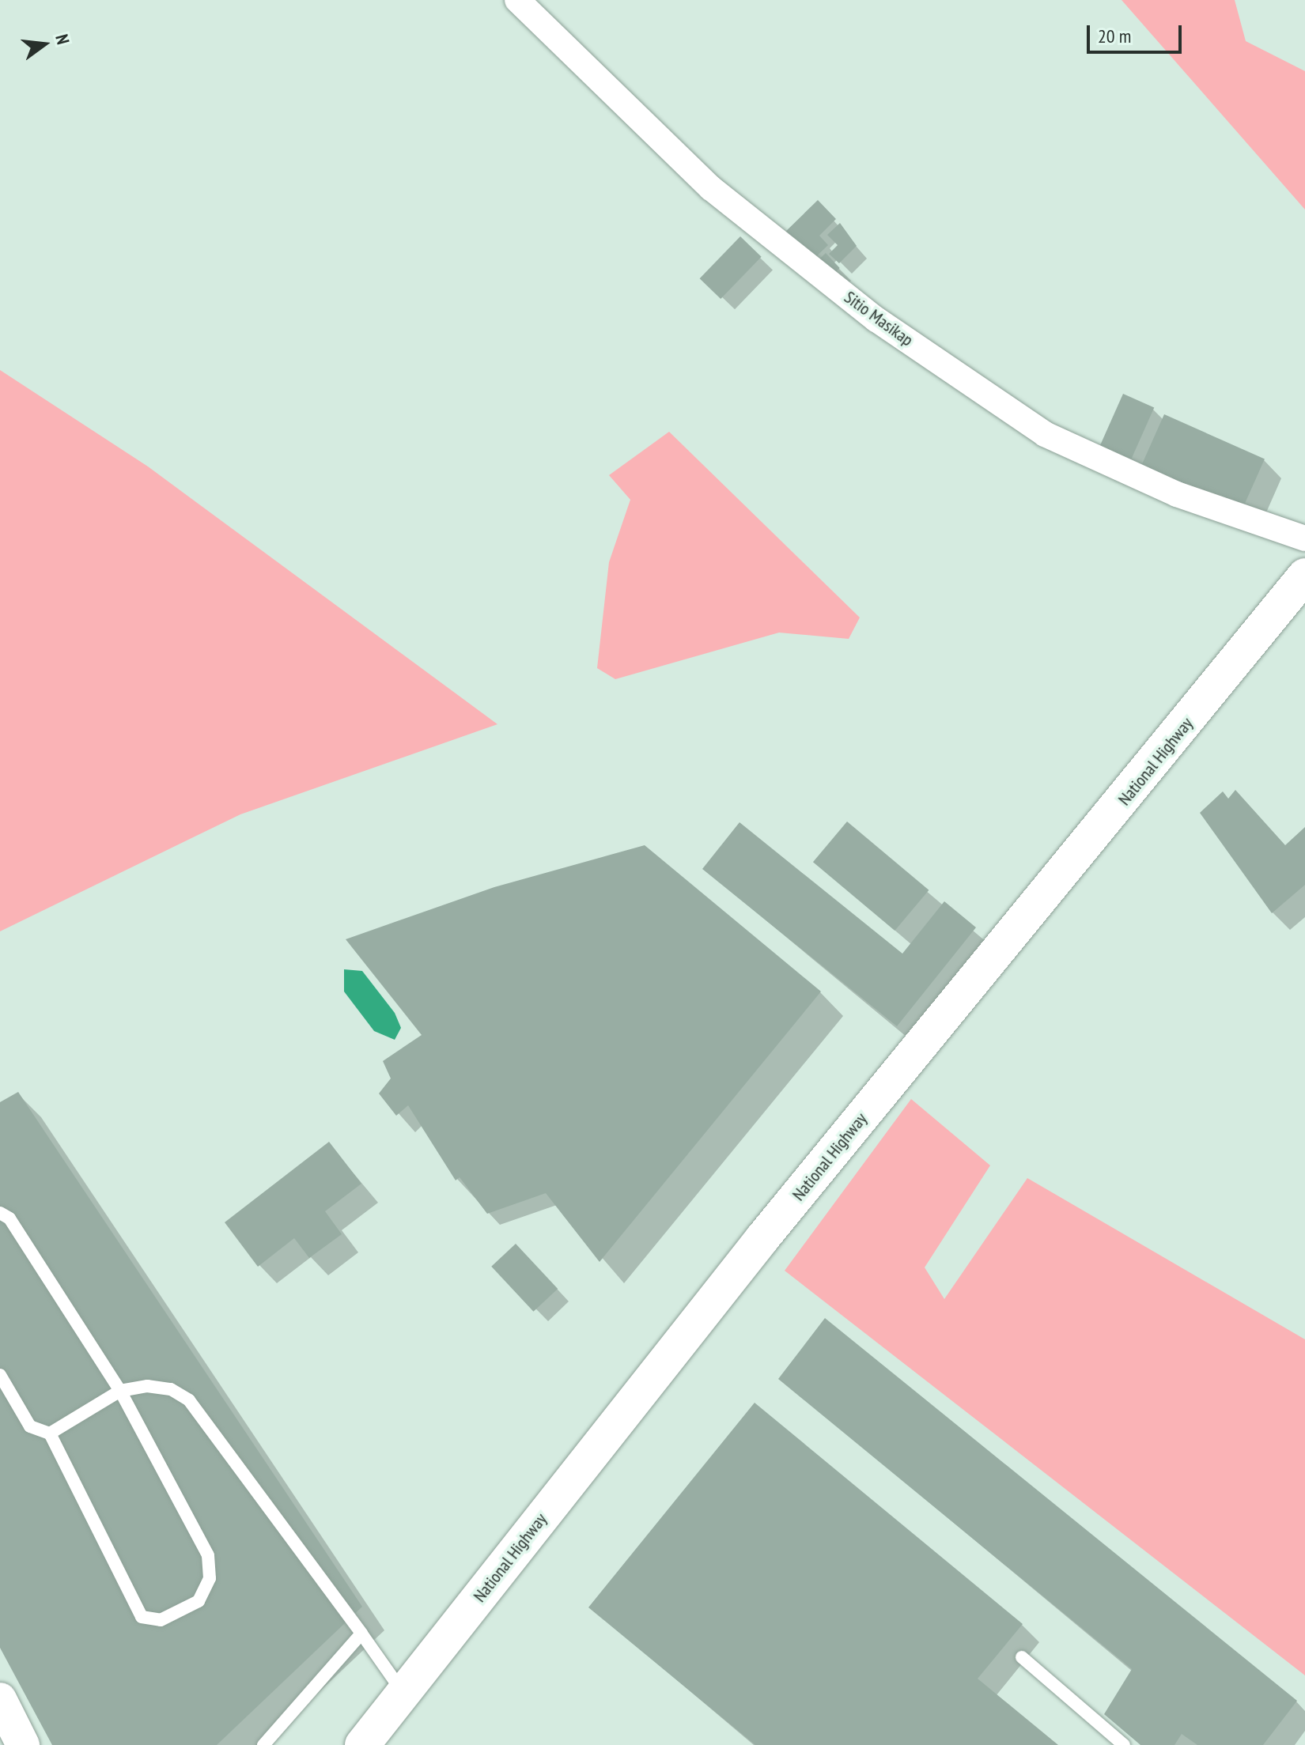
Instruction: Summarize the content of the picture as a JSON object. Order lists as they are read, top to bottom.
{
  "streets": {
    "main road": ["National Highway"],
    "street": ["Sitio Masikap"]
  },
  "scale_bar": "20 m",
  "north": "right"
}
